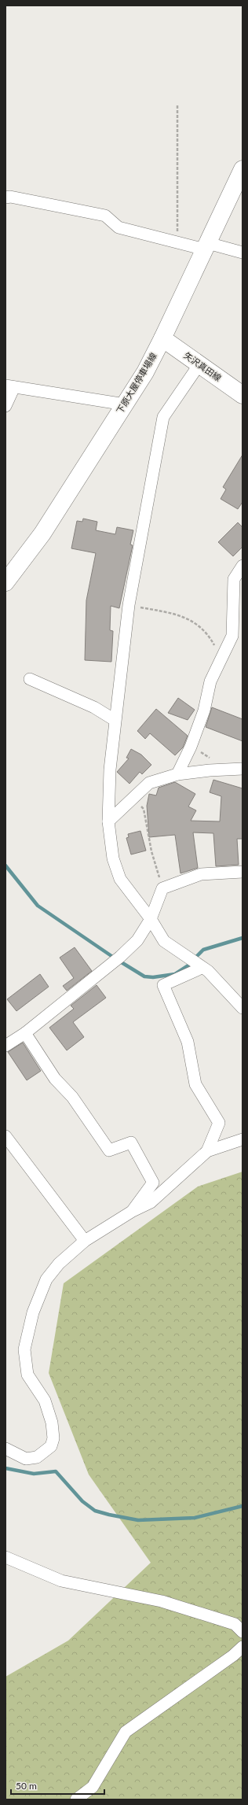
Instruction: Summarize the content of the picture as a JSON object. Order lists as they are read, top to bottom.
{
  "streets": {
    "main road": ["矢沢真田線", "下原大屋停車場線"]
  },
  "crossings": [
    ["矢沢真田線", "下原大屋停車場線"]
  ],
  "scale_bar": "50 m"
}
